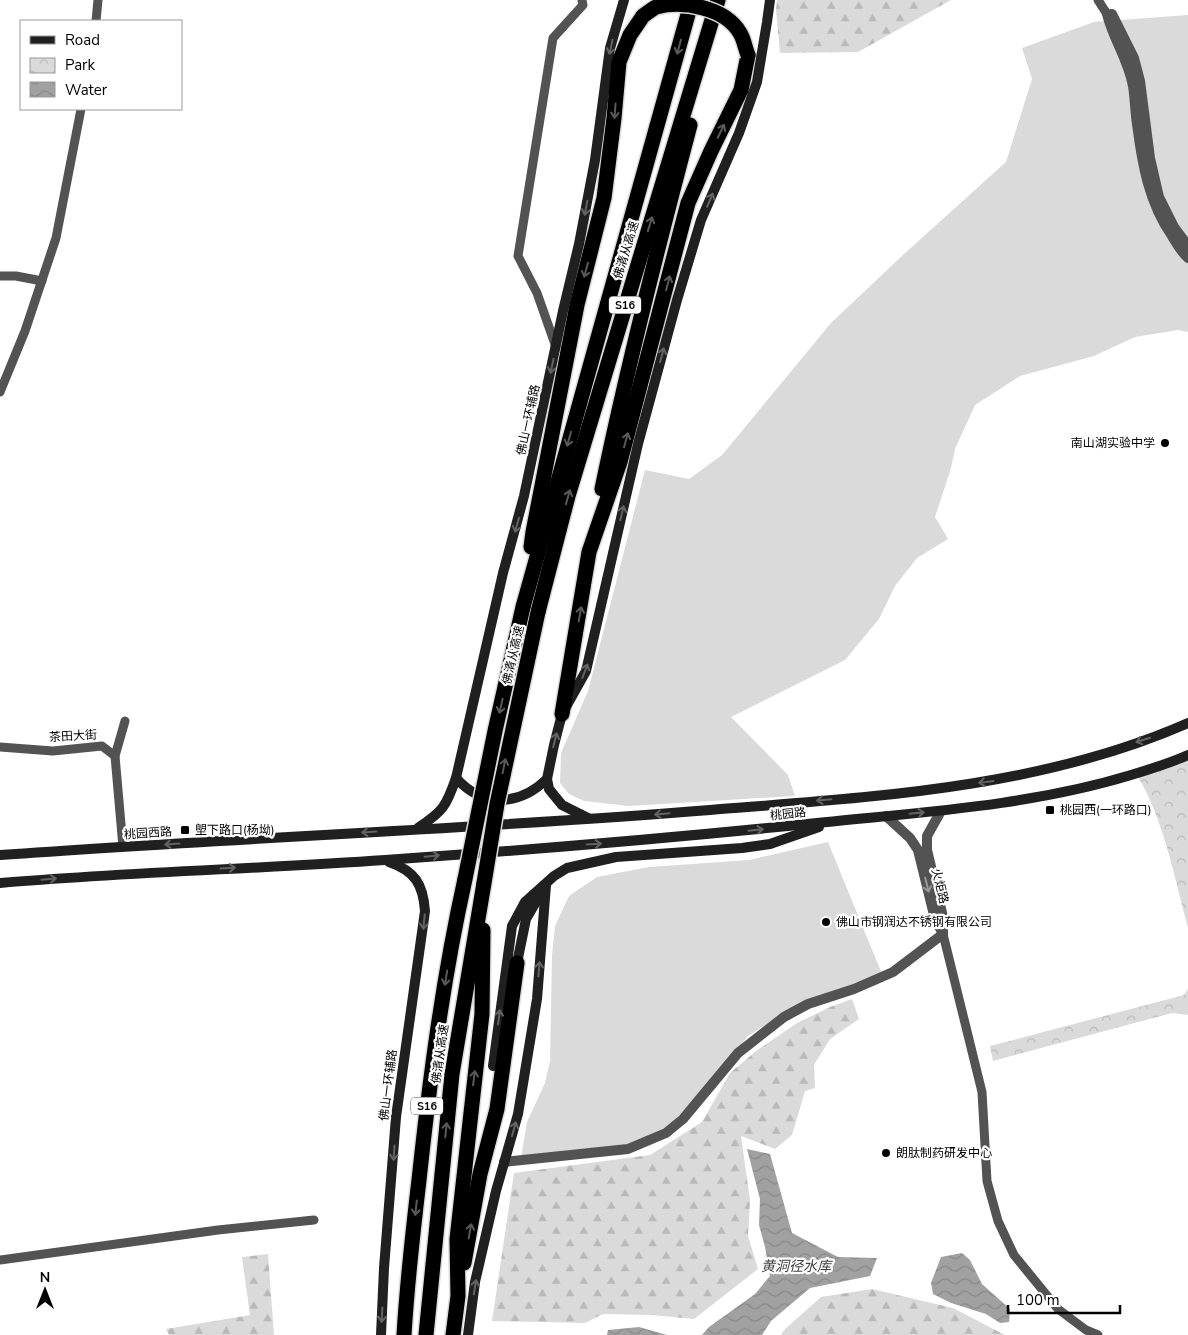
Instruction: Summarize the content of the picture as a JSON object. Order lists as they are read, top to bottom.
{
  "streets": {
    "highway": ["佛清从高速", "S16"],
    "main road": ["佛山一环辅路", "桃园路", "桃园西路"],
    "street": ["茶田大街", "火炬路"]
  },
  "crossings": [
    ["佛山一环辅路", "桃园路"],
    ["佛山一环辅路", "桃园西路"],
    ["桃园路", "桃园西路"],
    ["桃园路", "火炬路"]
  ],
  "one_way": ["佛山一环辅路", "火炬路"],
  "water": ["黄洞径水库"],
  "places": {
    "other": ["南山湖实验中学", "佛山市钢润达不锈钢有限公司", "朗肽制药研发中心"],
    "transit": ["桃园西(一环路口)", "塱下路口(杨坳)"]
  },
  "legend": ["Road", "Park", "Water"],
  "scale_bar": "100 m",
  "north": "top"
}
